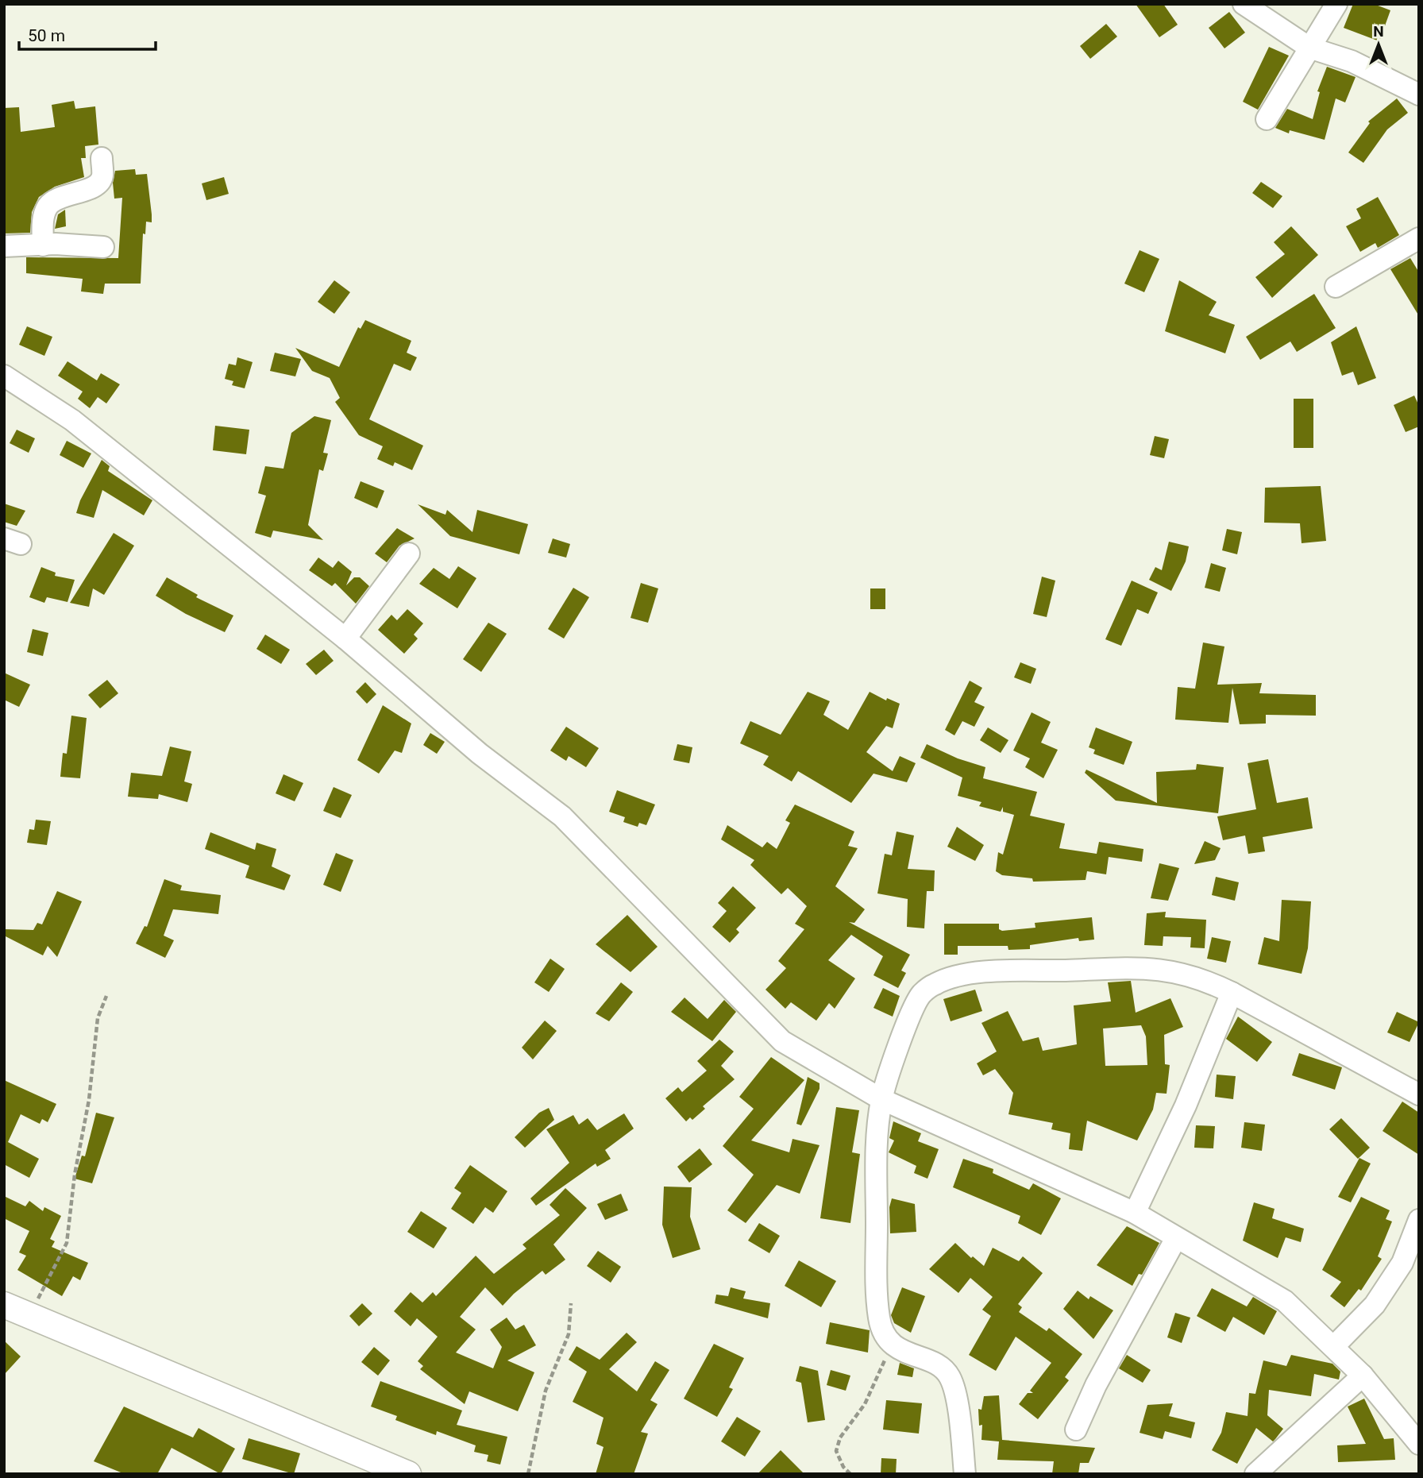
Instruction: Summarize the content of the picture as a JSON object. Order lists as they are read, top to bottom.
{
  "scale_bar": "50 m",
  "north": "top"
}
